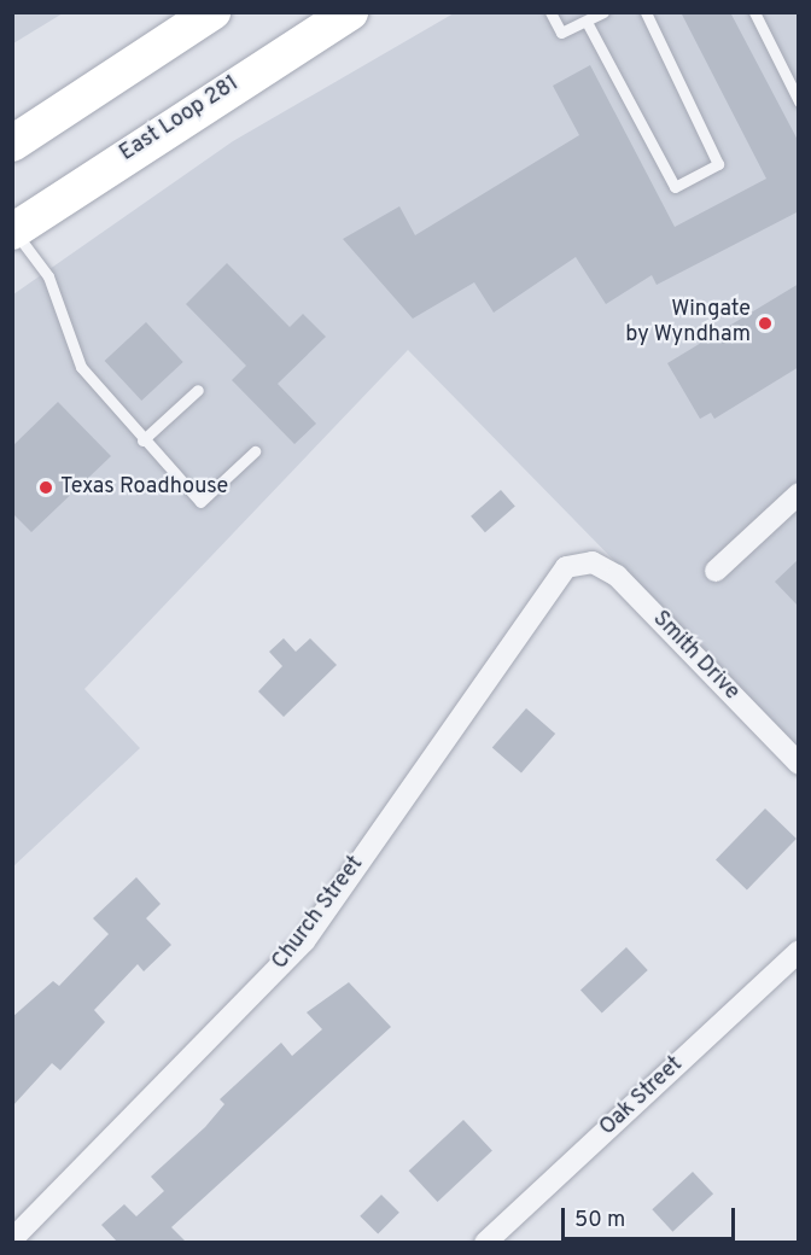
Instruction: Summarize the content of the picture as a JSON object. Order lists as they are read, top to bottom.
{
  "streets": {
    "highway": ["East Loop 281"],
    "street": ["Smith Drive", "Church Street", "Oak Street"]
  },
  "crossings": [
    ["Smith Drive", "Church Street"]
  ],
  "places": ["Wingate by Wyndham", "Texas Roadhouse"],
  "scale_bar": "50 m"
}
